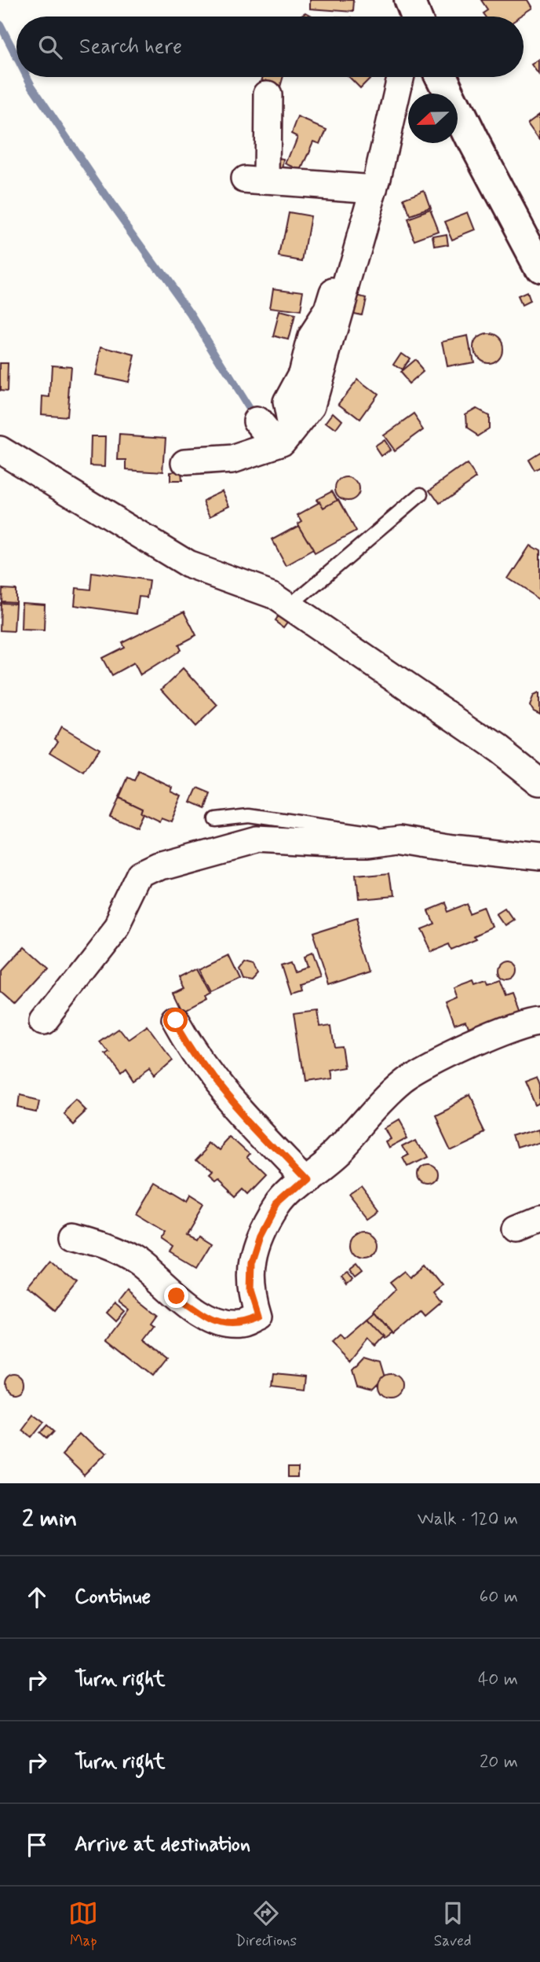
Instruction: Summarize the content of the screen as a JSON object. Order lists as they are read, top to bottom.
{
  "north": "left",
  "page": {
    "search": "Search here",
    "heading": ["2 min", "Walk · 120 m"],
    "list": [
      ["Continue", "60 m"],
      ["Turn right", "40 m"],
      ["Turn right", "20 m"],
      "Arrive at destination"
    ],
    "nav": ["Map", "Directions", "Saved"]
  }
}
